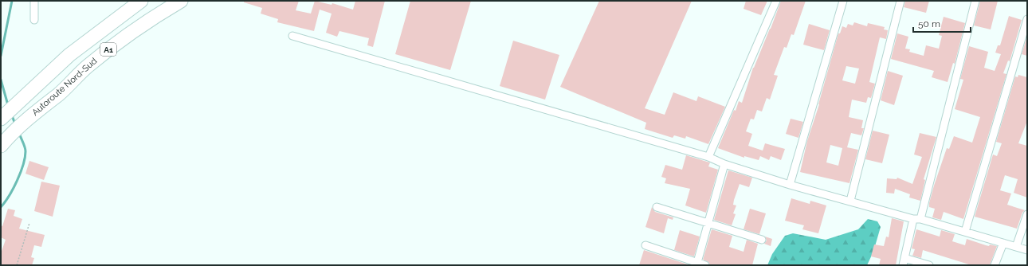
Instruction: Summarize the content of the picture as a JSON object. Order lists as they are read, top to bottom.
{
  "streets": {
    "highway": ["A1", "Autoroute Nord-Sud"]
  },
  "scale_bar": "50 m"
}
